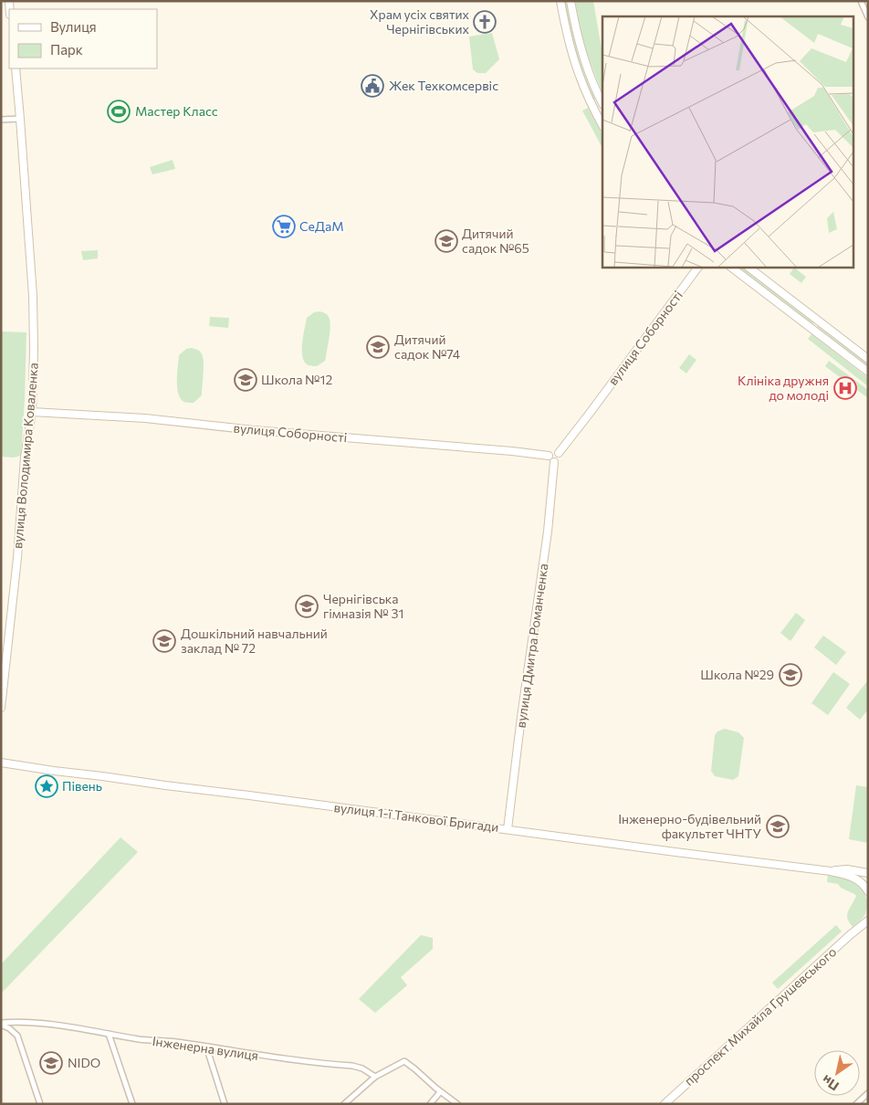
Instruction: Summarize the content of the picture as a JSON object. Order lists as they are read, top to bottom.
{
  "streets": {
    "street": [
      "вулиця Соборності",
      "вулиця Володимира Коваленка",
      "вулиця Дмитра Романченка",
      "вулиця 1-ї Танкової Бригади",
      "проспект Михайла Грушевського",
      "Інженерна вулиця"
    ]
  },
  "crossings": [
    ["вулиця Соборності", "вулиця Володимира Коваленка"],
    ["вулиця Соборності", "вулиця Дмитра Романченка"],
    ["вулиця Дмитра Романченка", "вулиця 1-ї Танкової Бригади"]
  ],
  "places": {
    "church": ["Храм усіх святих Чернігівських"],
    "public building": ["Жек Техкомсервіс"],
    "sports": ["Мастер Класс"],
    "supermarket": ["СеДаМ"],
    "school or university": [
      "Дитячий садок №65",
      "Дитячий садок №74",
      "Школа №12",
      "Чернігівська гімназія № 31",
      "Дошкільний навчальний заклад № 72",
      "Школа №29",
      "Інженерно-будівельний факультет ЧНТУ",
      "NIDO"
    ],
    "hospital": ["Клініка дружня до молоді"],
    "place": ["Півень"]
  },
  "legend": ["Вулиця", "Парк"],
  "north": "bottom left"
}
